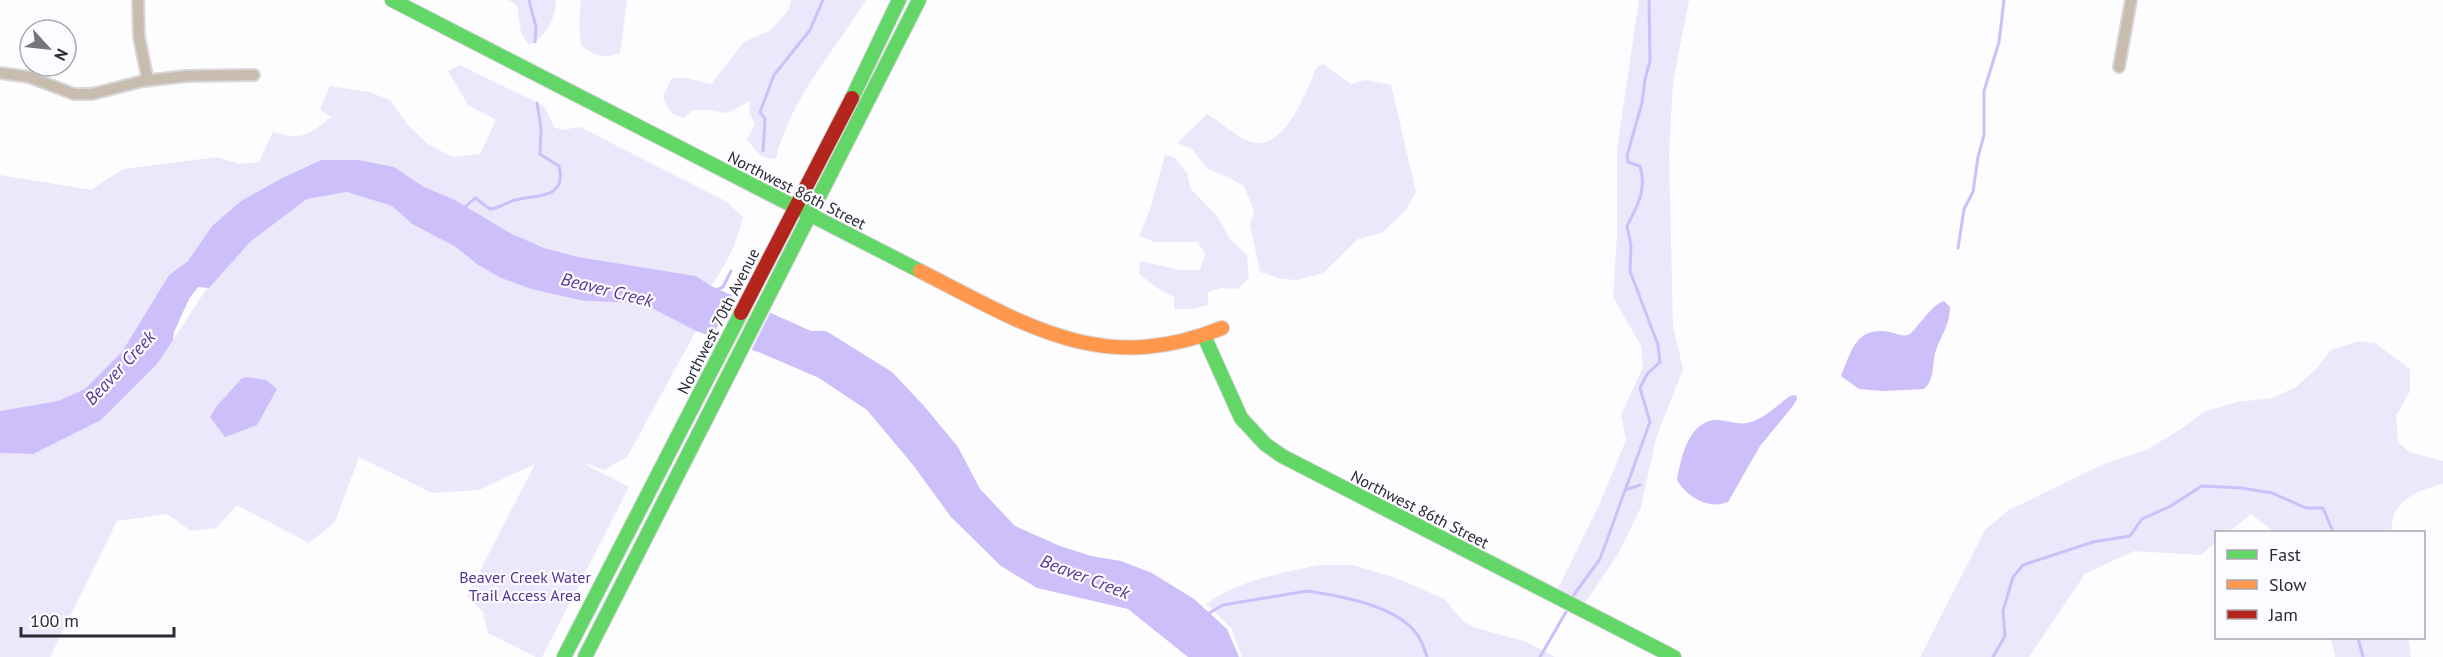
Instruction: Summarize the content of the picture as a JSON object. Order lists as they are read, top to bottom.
{
  "streets": {
    "main road": ["Northwest 86th Street", "Northwest 70th Avenue"]
  },
  "crossings": [
    ["Northwest 86th Street", "Northwest 70th Avenue"]
  ],
  "water": ["Beaver Creek"],
  "parks": ["Beaver Creek Water Trail Access Area"],
  "legend": ["Fast", "Slow", "Jam"],
  "scale_bar": "100 m",
  "north": "bottom right"
}
